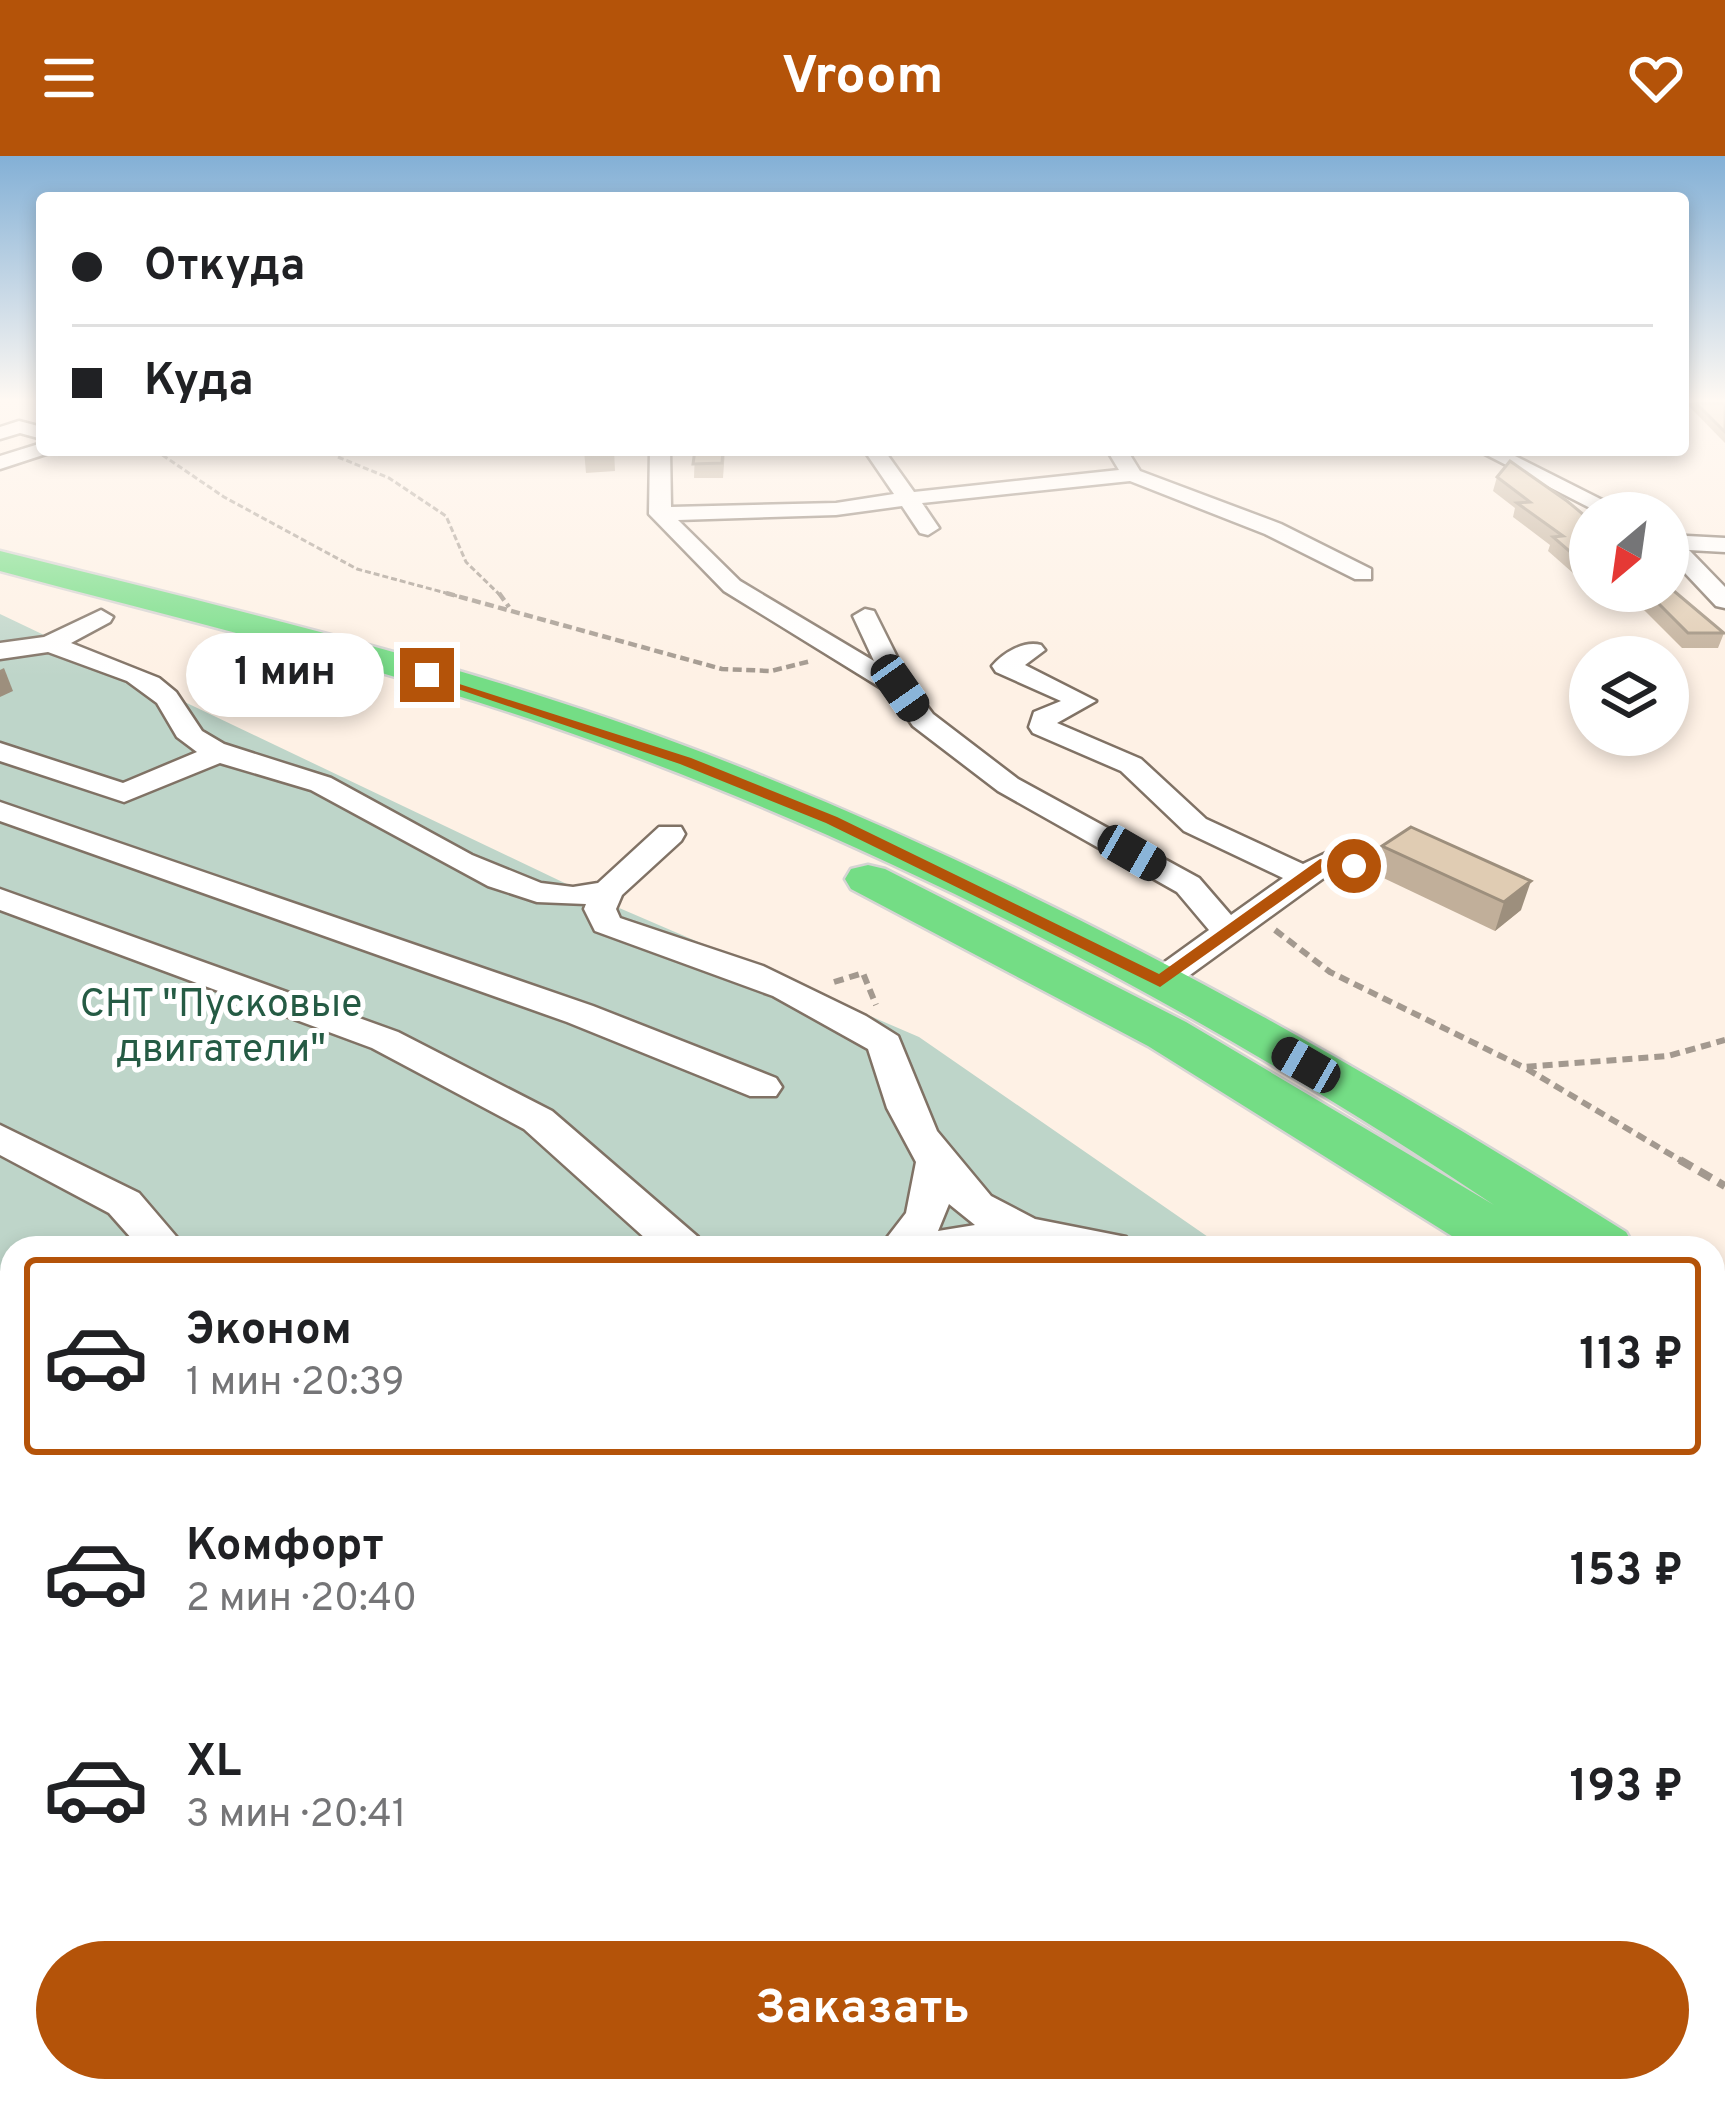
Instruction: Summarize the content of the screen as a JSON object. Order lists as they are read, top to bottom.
{
  "parks": ["СНТ \"Пусковые двигатели\""],
  "north": "bottom left",
  "page": {
    "header": "Vroom",
    "banner": ["Откуда", "Куда"],
    "bubble": "1 мин",
    "list": [
      {
        "name": "Эконом",
        "note": "1 мин · 20:39",
        "value": "113 ₽"
      },
      {
        "name": "Комфорт",
        "note": "2 мин · 20:40",
        "value": "153 ₽"
      },
      {
        "name": "XL",
        "note": "3 мин · 20:41",
        "value": "193 ₽"
      }
    ],
    "buttons": "Заказать"
  }
}
